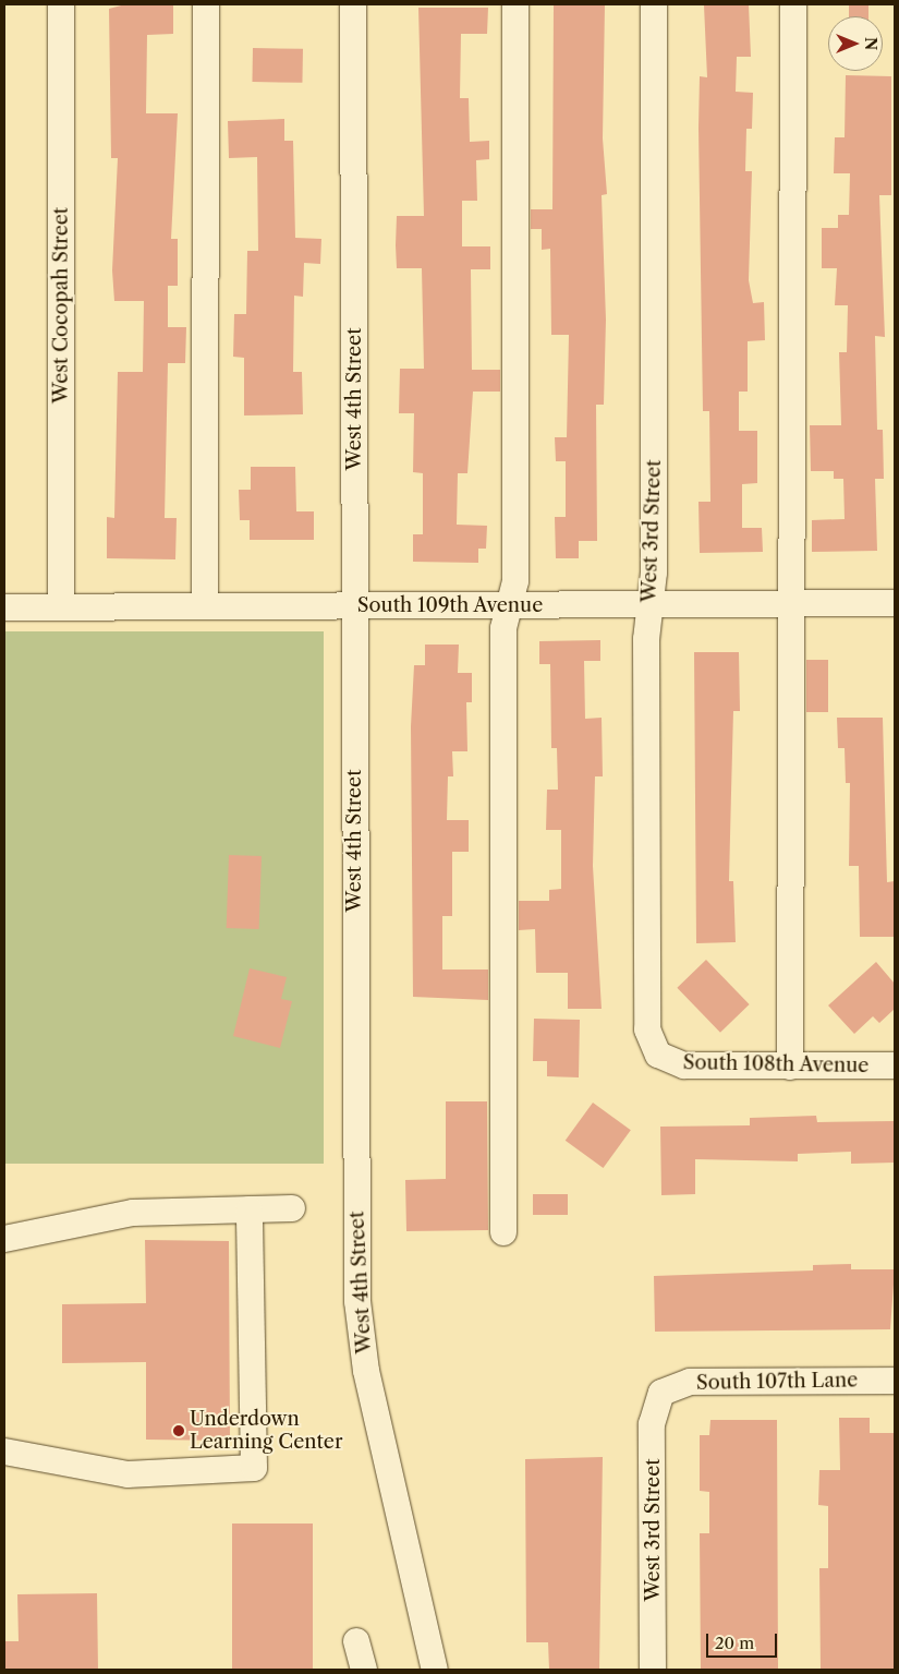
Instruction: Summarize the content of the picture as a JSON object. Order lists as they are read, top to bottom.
{
  "streets": {
    "street": [
      "West Cocopah Street",
      "West 4th Street",
      "West 3rd Street",
      "South 109th Avenue",
      "South 108th Avenue",
      "South 107th Lane"
    ]
  },
  "crossings": [
    ["West Cocopah Street", "South 109th Avenue"],
    ["West 4th Street", "South 109th Avenue"],
    ["West 3rd Street", "South 109th Avenue"],
    ["West 3rd Street", "South 108th Avenue"],
    ["West 3rd Street", "South 107th Lane"]
  ],
  "places": ["Underdown Learning Center"],
  "scale_bar": "20 m",
  "north": "right"
}
